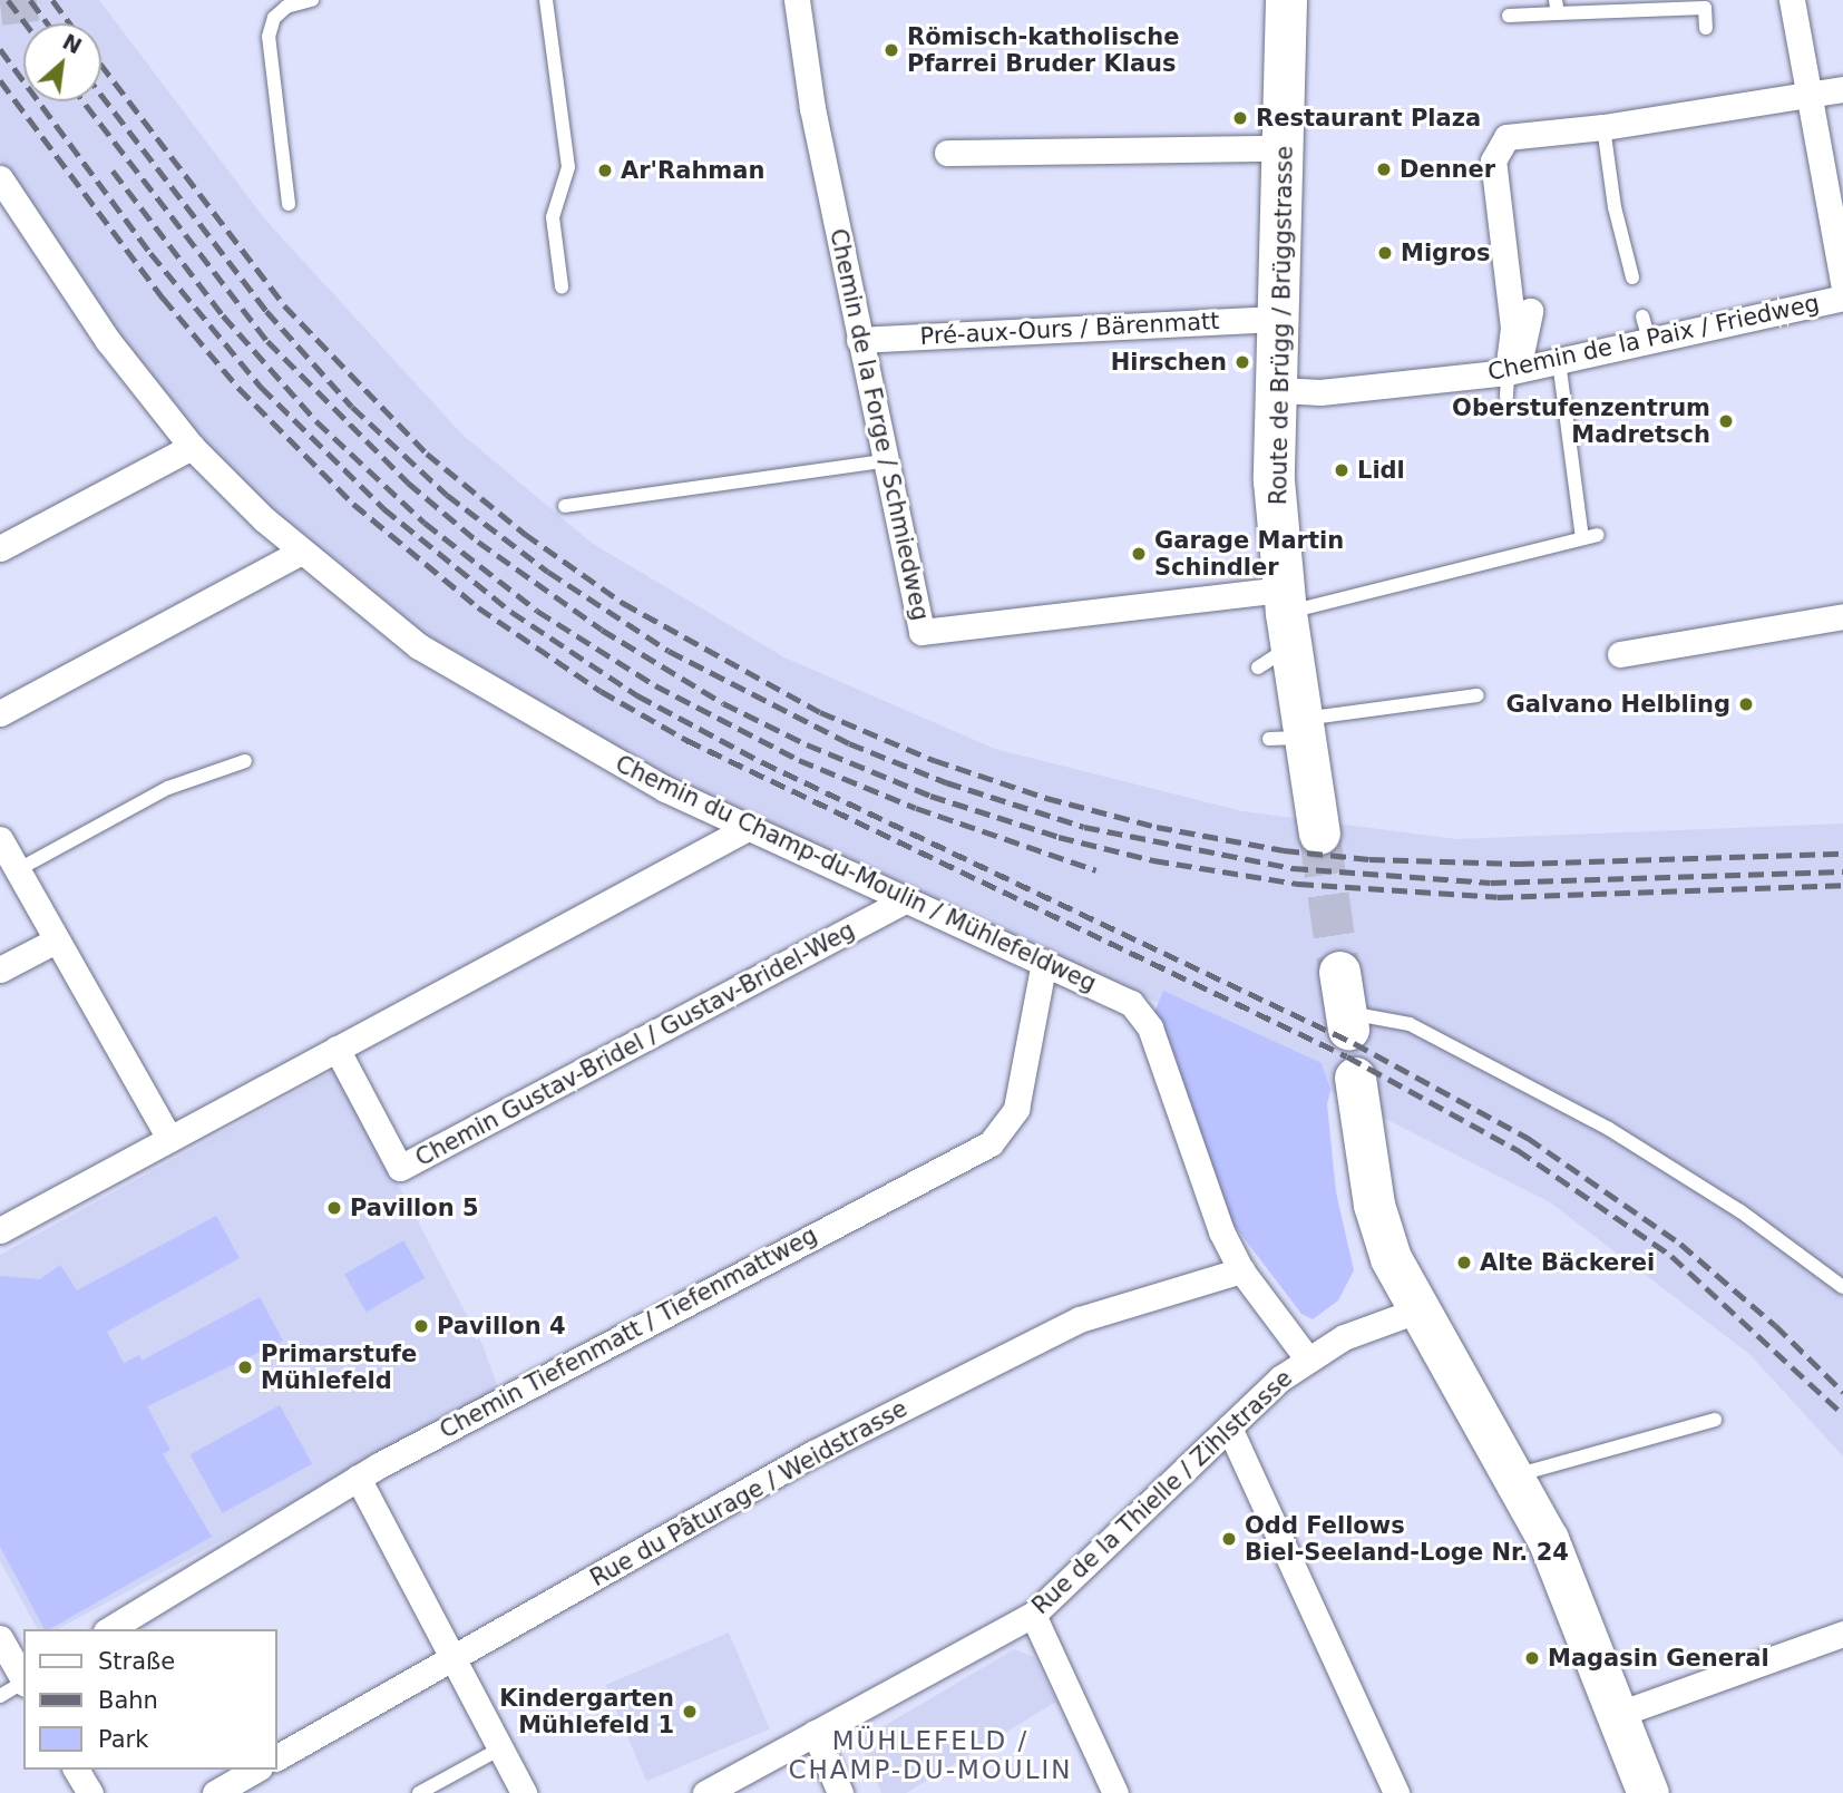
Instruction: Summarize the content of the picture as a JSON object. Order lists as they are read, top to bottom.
{
  "streets": {
    "main road": ["Route de Brügg / Brüggstrasse"],
    "street": [
      "Pré-aux-Ours / Bärenmatt",
      "Chemin de la Paix / Friedweg",
      "Chemin de la Forge / Schmiedweg",
      "Chemin du Champ-du-Moulin / Mühlefeldweg",
      "Chemin Gustav-Bridel / Gustav-Bridel-Weg",
      "Chemin Tiefenmatt / Tiefenmattweg",
      "Rue de la Thielle / Zihlstrasse",
      "Rue du Pâturage / Weidstrasse"
    ]
  },
  "crossings": [
    ["Route de Brügg / Brüggstrasse", "Pré-aux-Ours / Bärenmatt"],
    ["Route de Brügg / Brüggstrasse", "Chemin de la Paix / Friedweg"],
    ["Route de Brügg / Brüggstrasse", "Chemin de la Forge / Schmiedweg"],
    ["Pré-aux-Ours / Bärenmatt", "Chemin de la Forge / Schmiedweg"],
    ["Chemin du Champ-du-Moulin / Mühlefeldweg", "Chemin Gustav-Bridel / Gustav-Bridel-Weg"],
    ["Chemin du Champ-du-Moulin / Mühlefeldweg", "Chemin Tiefenmatt / Tiefenmattweg"],
    ["Chemin du Champ-du-Moulin / Mühlefeldweg", "Rue de la Thielle / Zihlstrasse"],
    ["Chemin du Champ-du-Moulin / Mühlefeldweg", "Rue du Pâturage / Weidstrasse"]
  ],
  "districts": ["MÜHLEFELD / CHAMP-DU-MOULIN"],
  "places": [
    "Römisch-katholische Pfarrei Bruder Klaus",
    "Restaurant Plaza",
    "Denner",
    "Ar'Rahman",
    "Migros",
    "Hirschen",
    "Oberstufenzentrum Madretsch",
    "Lidl",
    "Garage Martin Schindler",
    "Galvano Helbling",
    "Pavillon 5",
    "Alte Bäckerei",
    "Pavillon 4",
    "Primarstufe Mühlefeld",
    "Odd Fellows Biel-Seeland-Loge Nr. 24",
    "Magasin General",
    "Kindergarten Mühlefeld 1"
  ],
  "legend": ["Straße", "Bahn", "Park"],
  "north": "top right"
}
